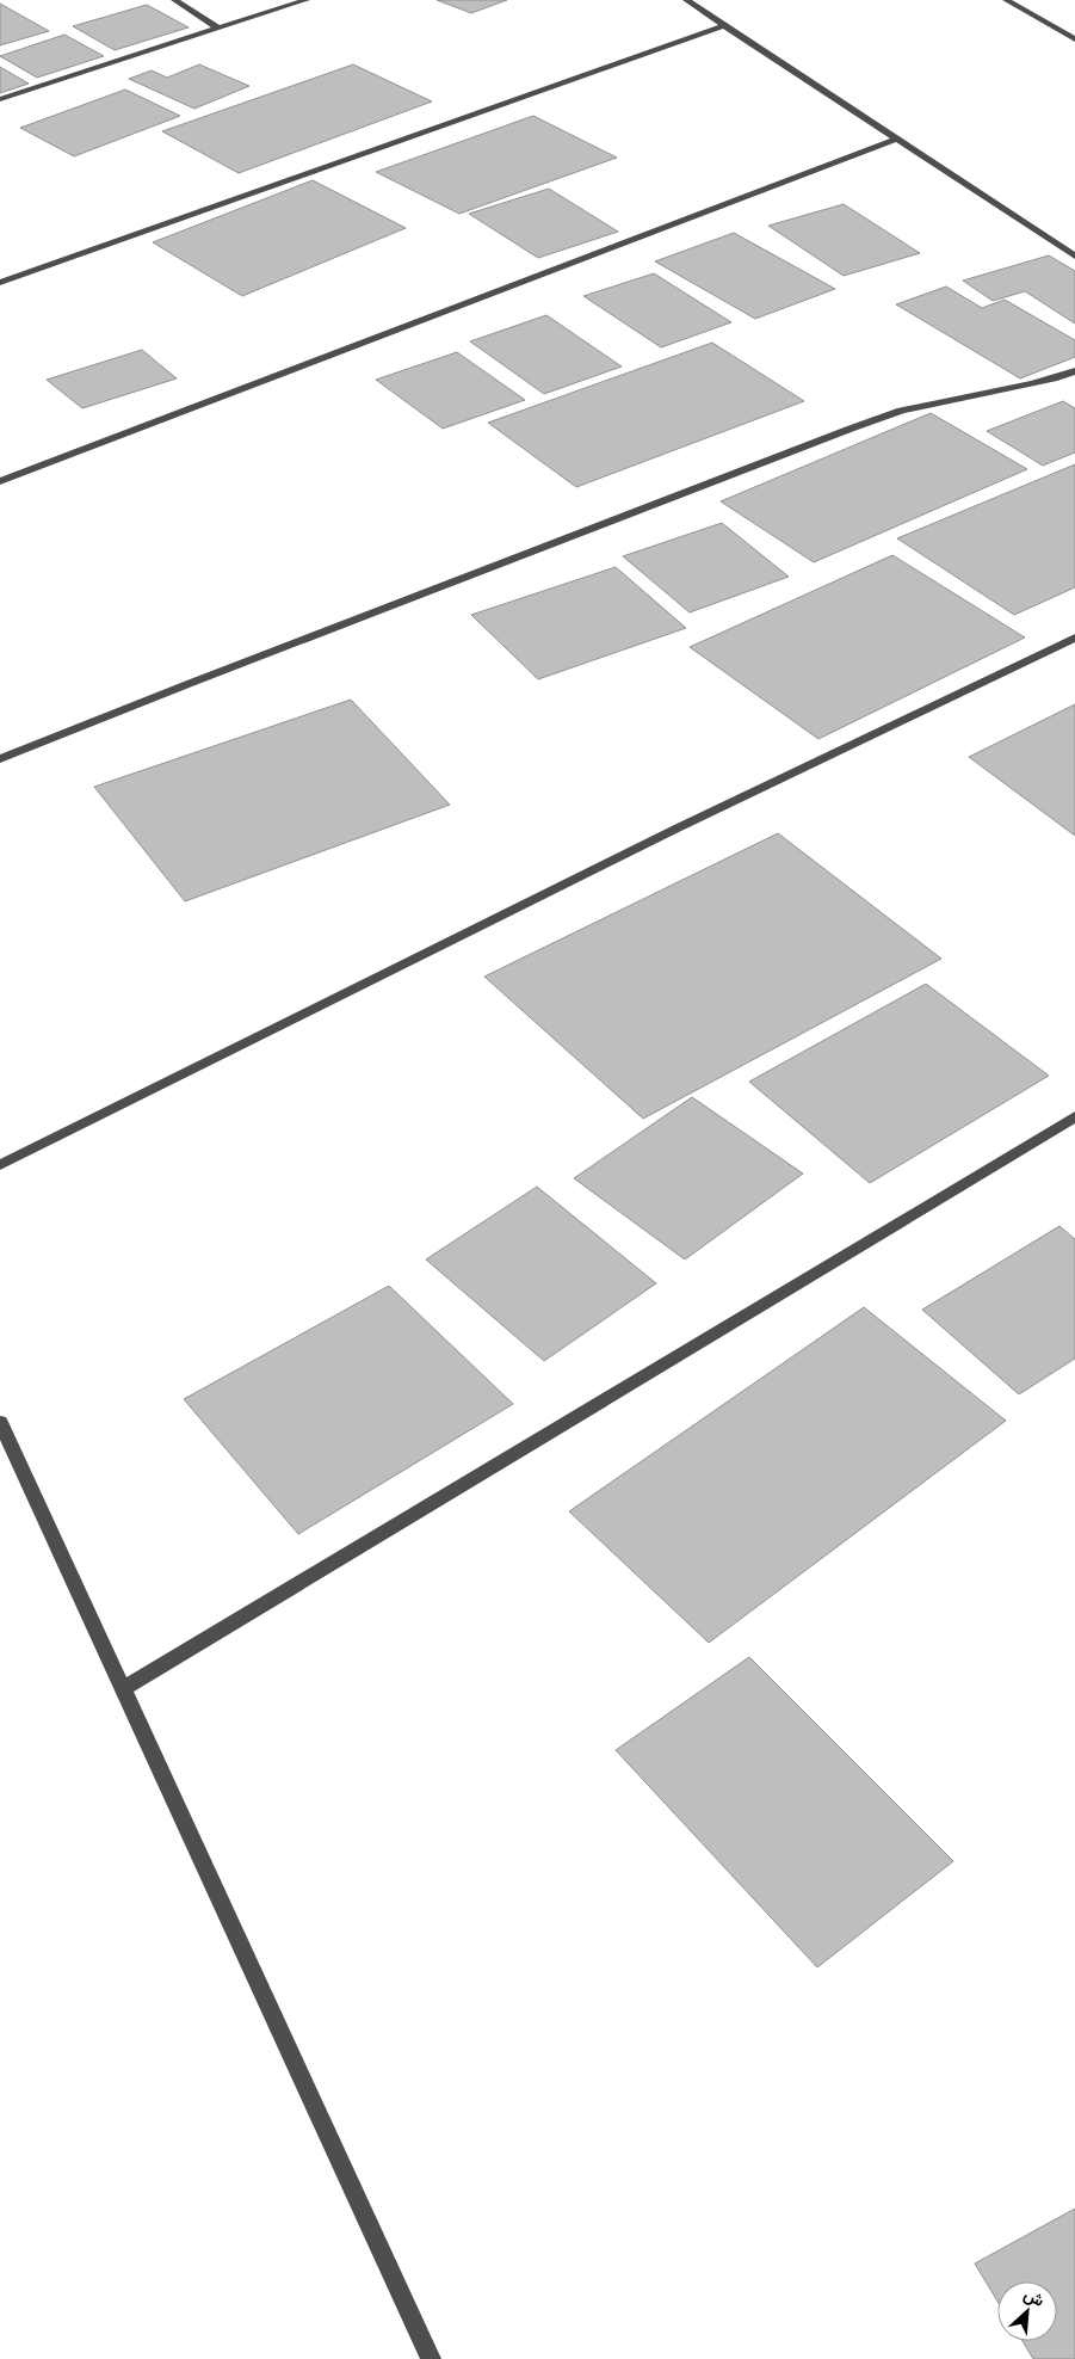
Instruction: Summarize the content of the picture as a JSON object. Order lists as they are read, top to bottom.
{
  "north": "top right"
}
